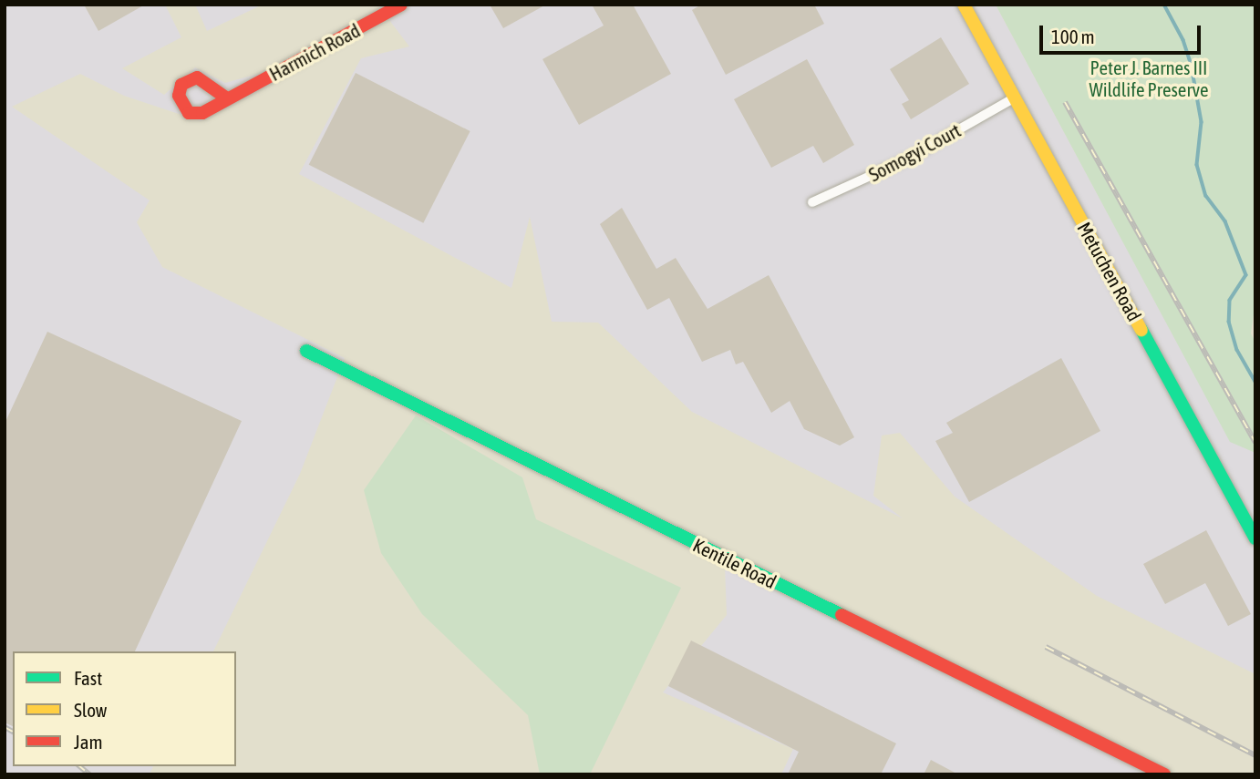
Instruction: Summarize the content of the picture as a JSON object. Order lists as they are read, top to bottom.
{
  "streets": {
    "street": [
      "Harmich Road",
      "Somogyi Court",
      "Metuchen Road",
      "Kentile Road"
    ]
  },
  "crossings": [
    ["Somogyi Court", "Metuchen Road"]
  ],
  "parks": ["Peter J. Barnes III Wildlife Preserve"],
  "legend": ["Fast", "Slow", "Jam"],
  "scale_bar": "100 m"
}
